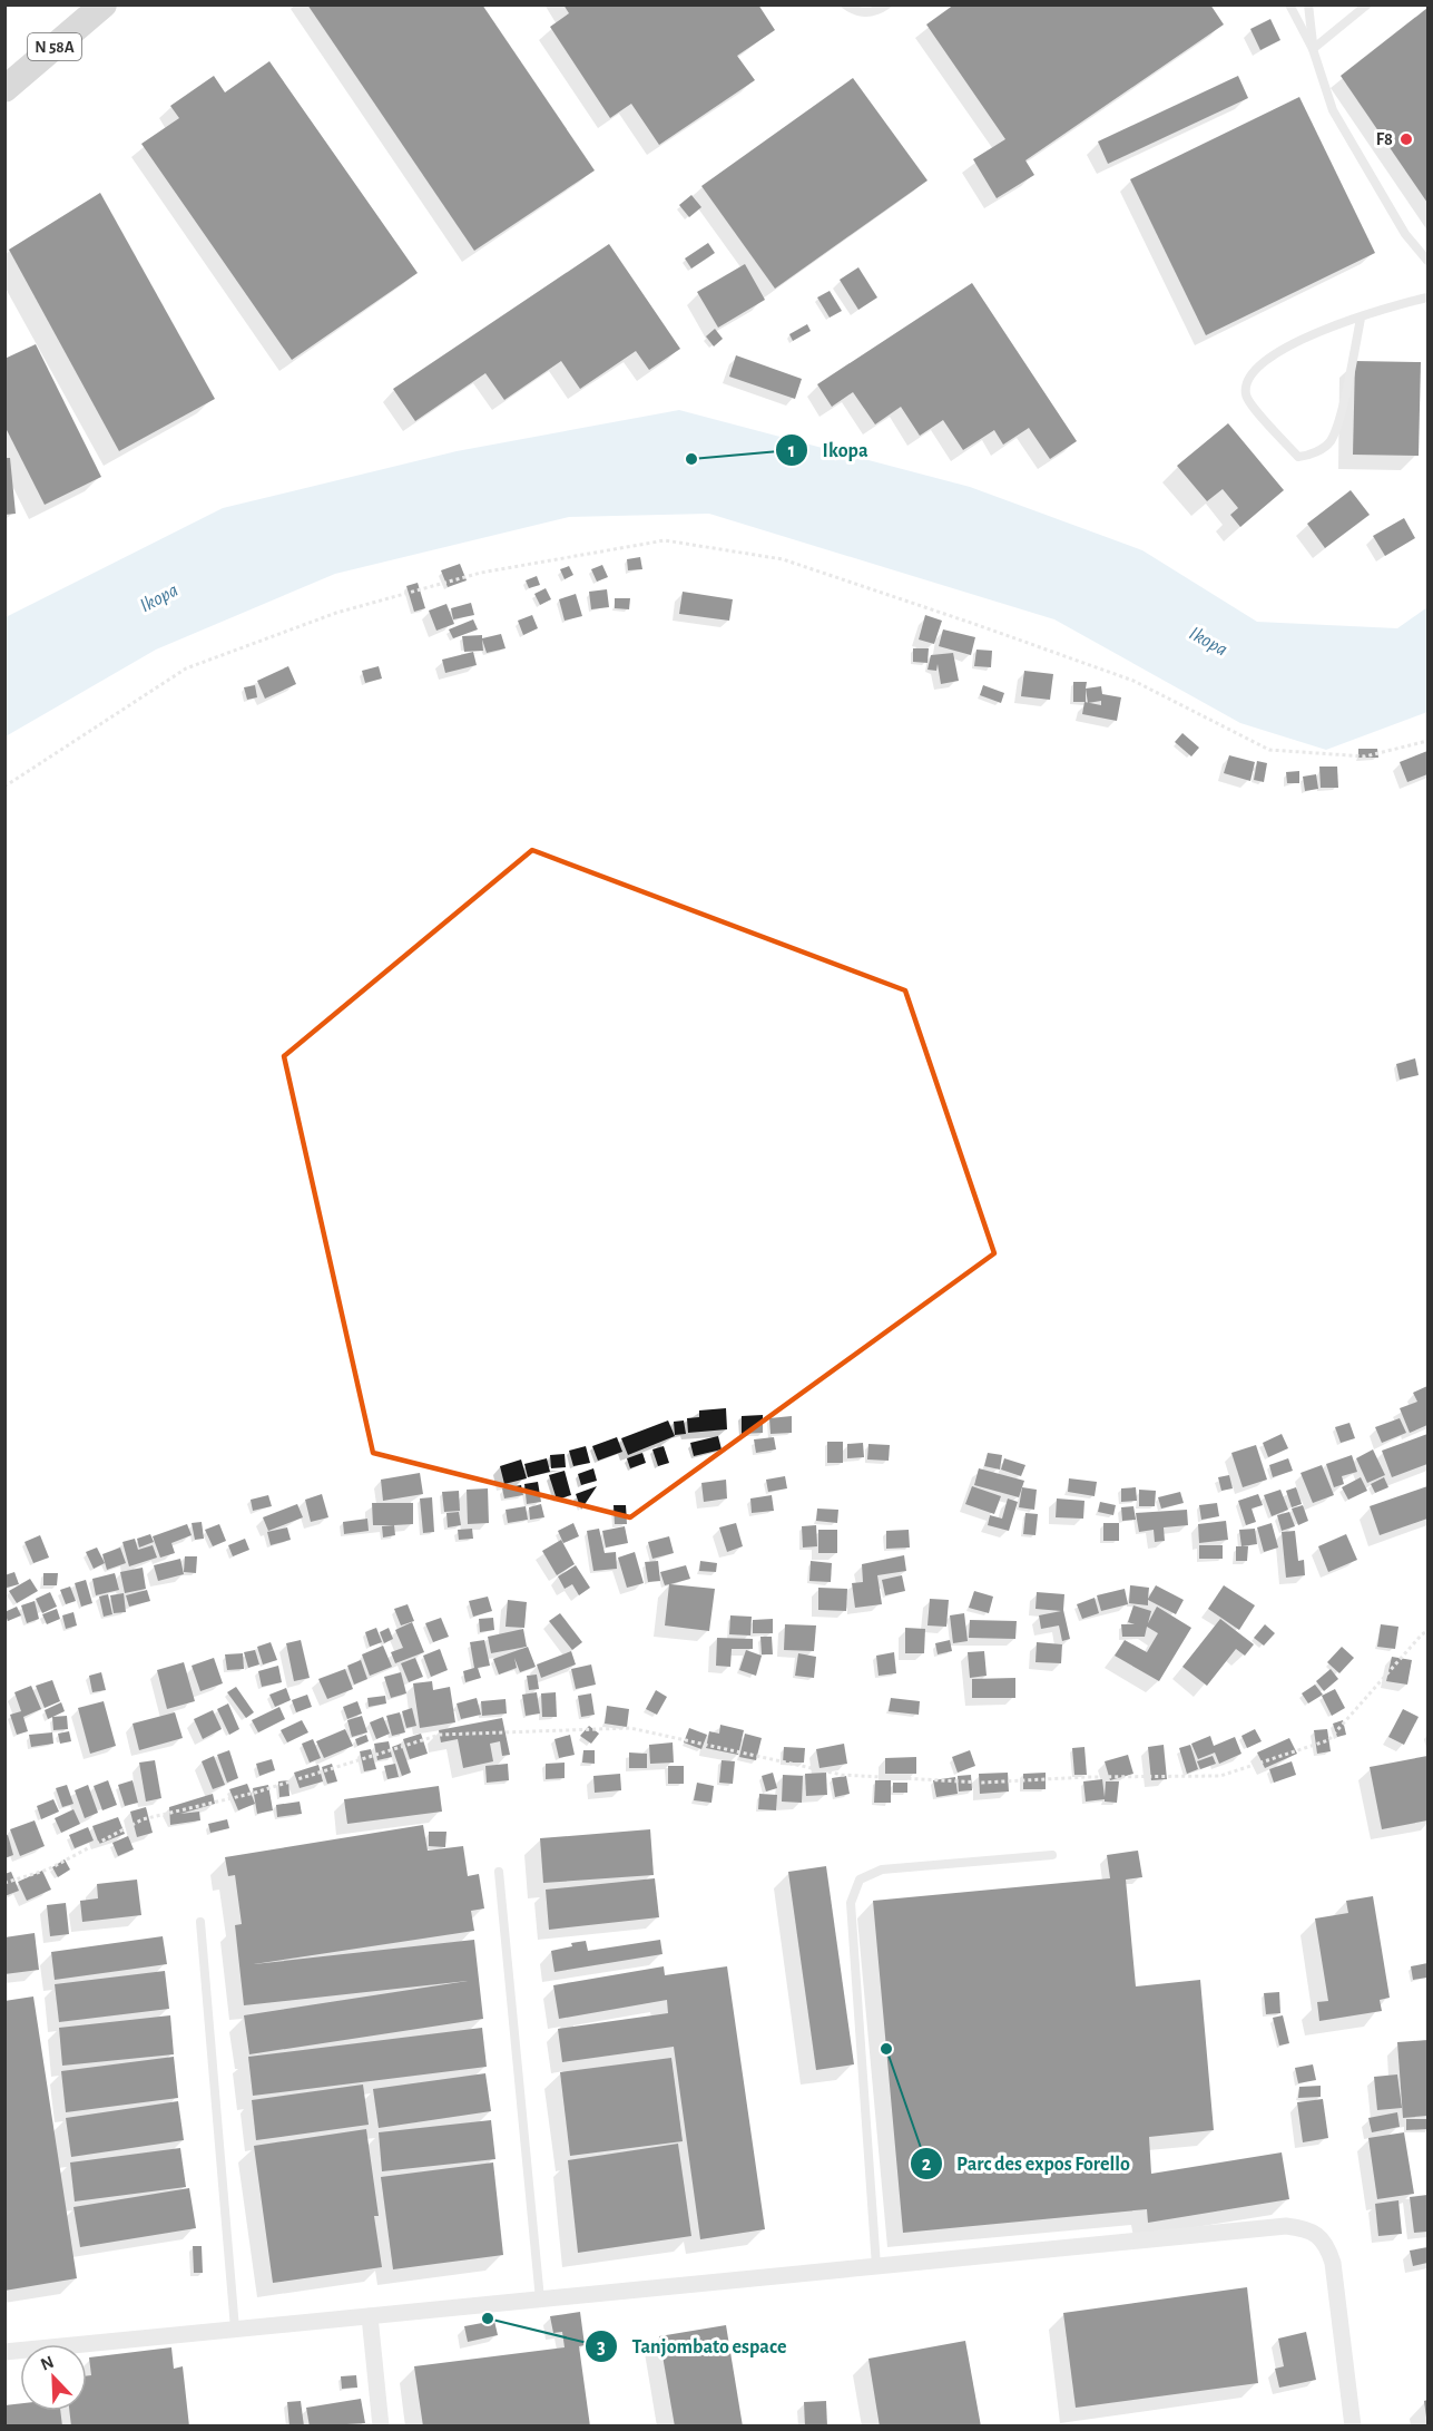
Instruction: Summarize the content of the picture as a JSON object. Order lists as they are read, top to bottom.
{
  "streets": {
    "main road": ["N 58A"]
  },
  "water": ["Ikopa"],
  "places": [
    "F8",
    "Ikopa",
    "Parc des expos Forello",
    "Tanjombato espace"
  ],
  "north": "top left"
}
